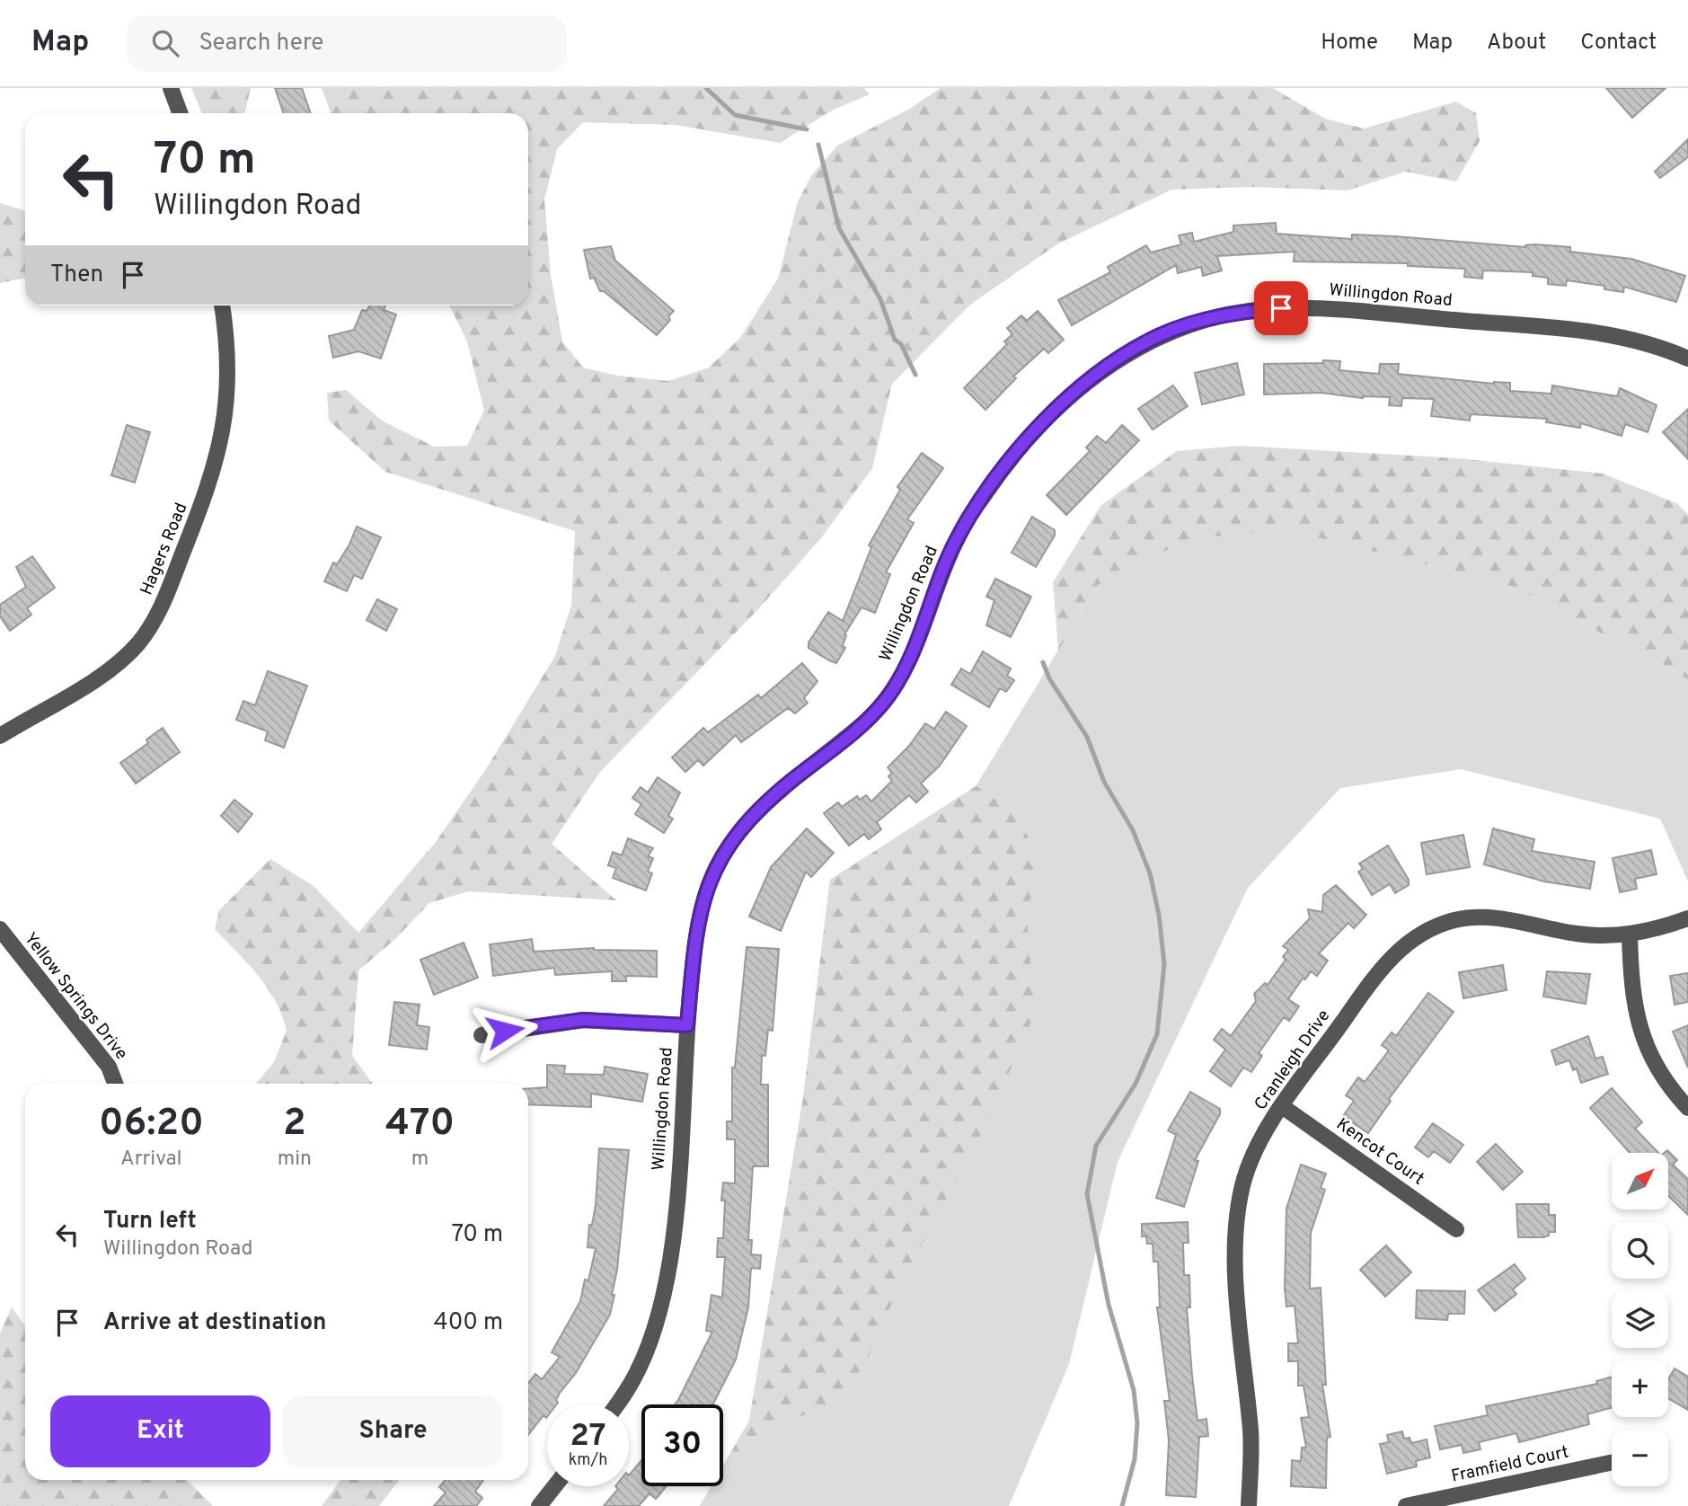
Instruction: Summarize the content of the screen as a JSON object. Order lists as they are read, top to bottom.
{
  "streets": {
    "street": [
      "Willingdon Road",
      "Hagers Road",
      "Yellow Springs Drive",
      "Cranleigh Drive",
      "Kencot Court",
      "Framfield Court"
    ]
  },
  "crossings": [
    ["Cranleigh Drive", "Kencot Court"]
  ],
  "north": "top right",
  "page": {
    "header": "Map",
    "search": "Search here",
    "nav": [
      "Home",
      "Map",
      "About",
      "Contact"
    ],
    "turn": ["70 m", "Willingdon Road"],
    "then": "Then",
    "eta": [
      "06:20",
      "Arrival",
      "2",
      "min",
      "470",
      "m"
    ],
    "map_buttons": ["+", "−"],
    "list": [
      {
        "name": "Turn left",
        "note": "Willingdon Road",
        "value": "70 m"
      },
      {
        "name": "Arrive at destination",
        "value": "400 m"
      }
    ],
    "buttons": ["Exit", "Share"],
    "speed": "27 km/h",
    "limit": "30"
  }
}
